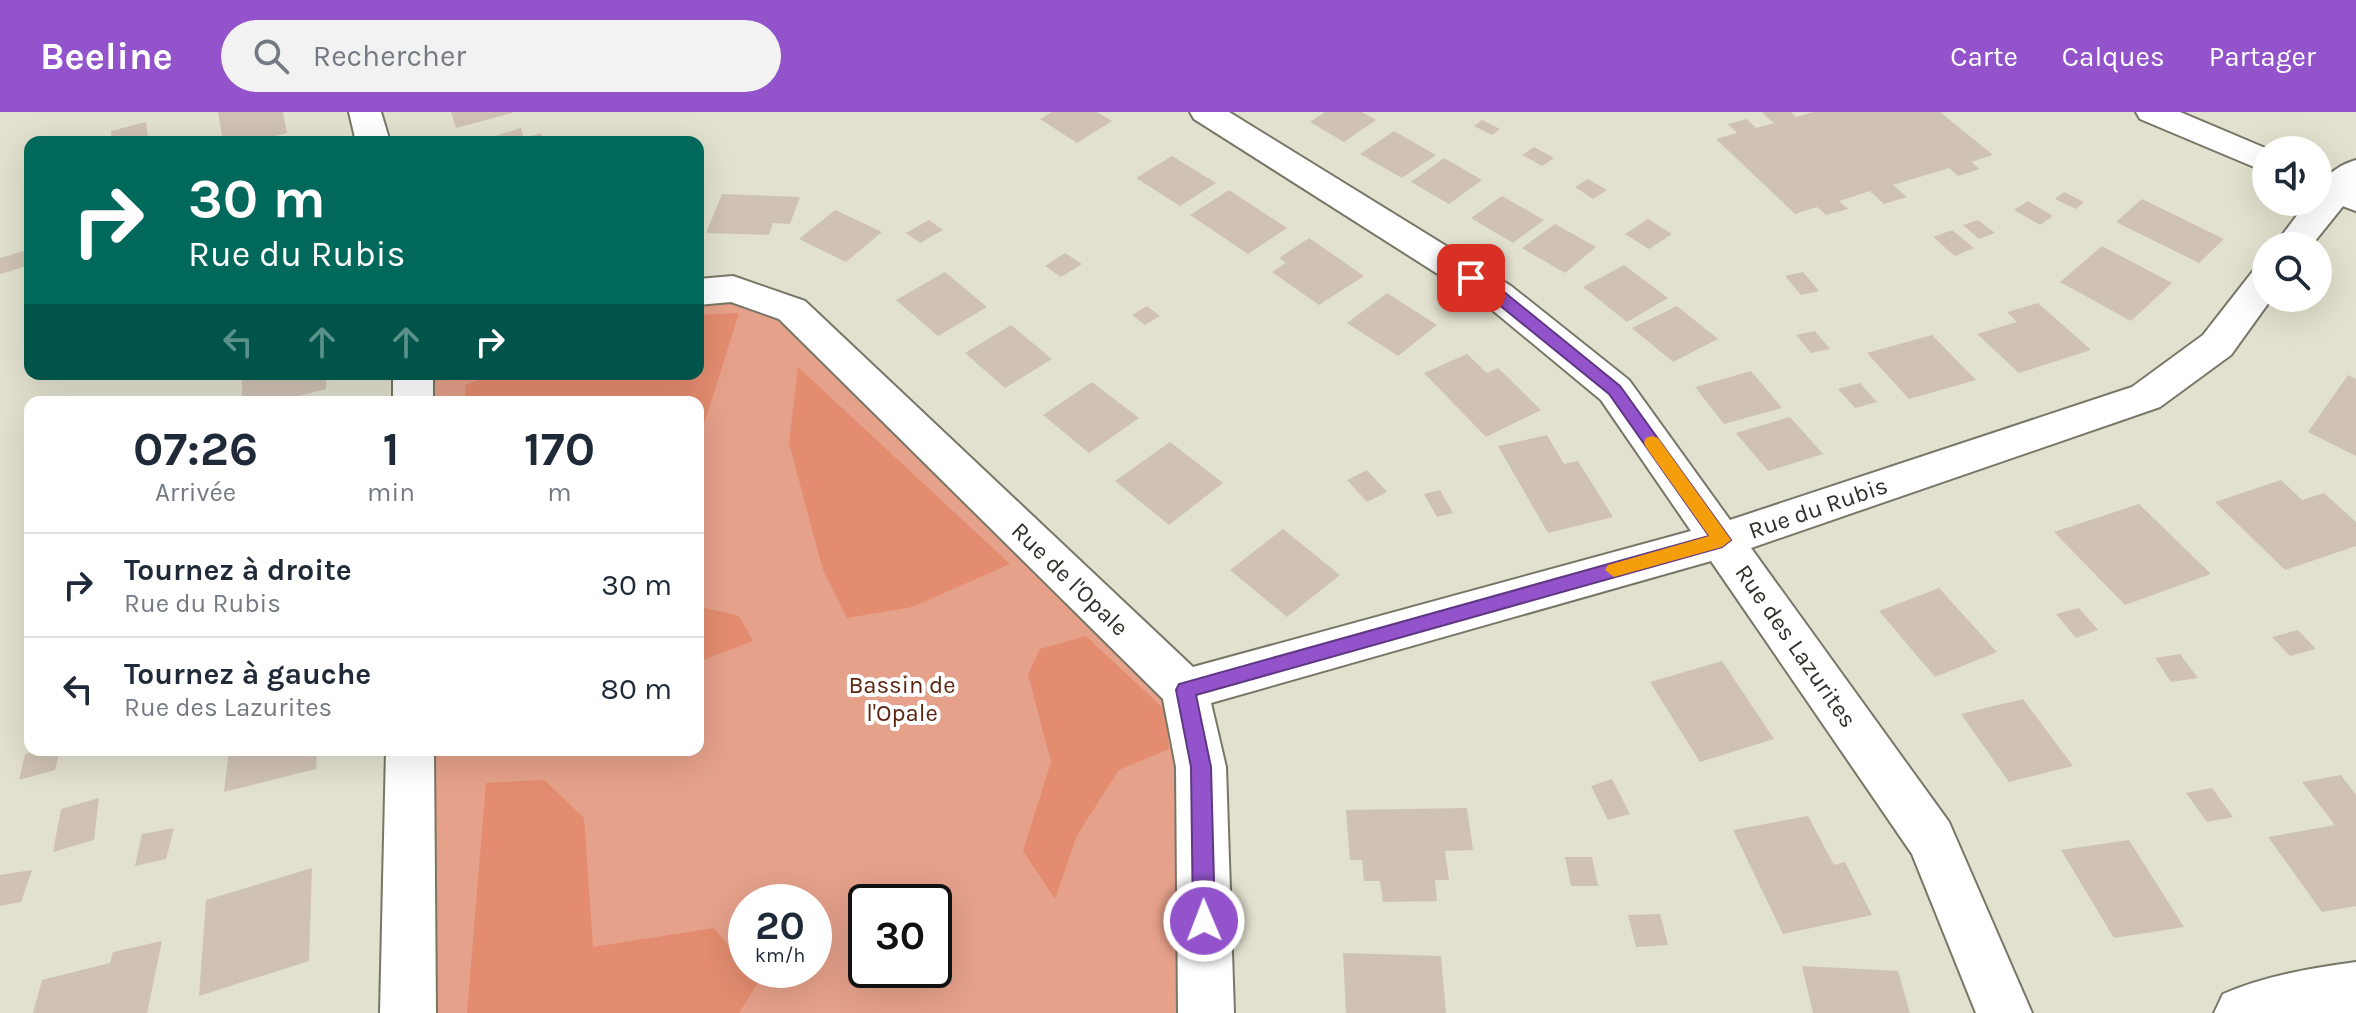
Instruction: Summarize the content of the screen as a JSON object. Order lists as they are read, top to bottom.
{
  "streets": {
    "street": ["Rue du Rubis", "Rue de l'Opale", "Rue des Lazurites"]
  },
  "crossings": [
    ["Rue du Rubis", "Rue de l'Opale"],
    ["Rue du Rubis", "Rue des Lazurites"]
  ],
  "parks": ["Bassin de l'Opale"],
  "page": {
    "header": "Beeline",
    "search": "Rechercher",
    "nav": ["Carte", "Calques", "Partager"],
    "turn": ["30 m", "Rue du Rubis"],
    "eta": [
      "07:26",
      "Arrivée",
      "1",
      "min",
      "170",
      "m"
    ],
    "list": [
      {
        "name": "Tournez à droite",
        "note": "Rue du Rubis",
        "value": "30 m"
      },
      {
        "name": "Tournez à gauche",
        "note": "Rue des Lazurites",
        "value": "80 m"
      }
    ],
    "speed": "20 km/h",
    "limit": "30"
  }
}
